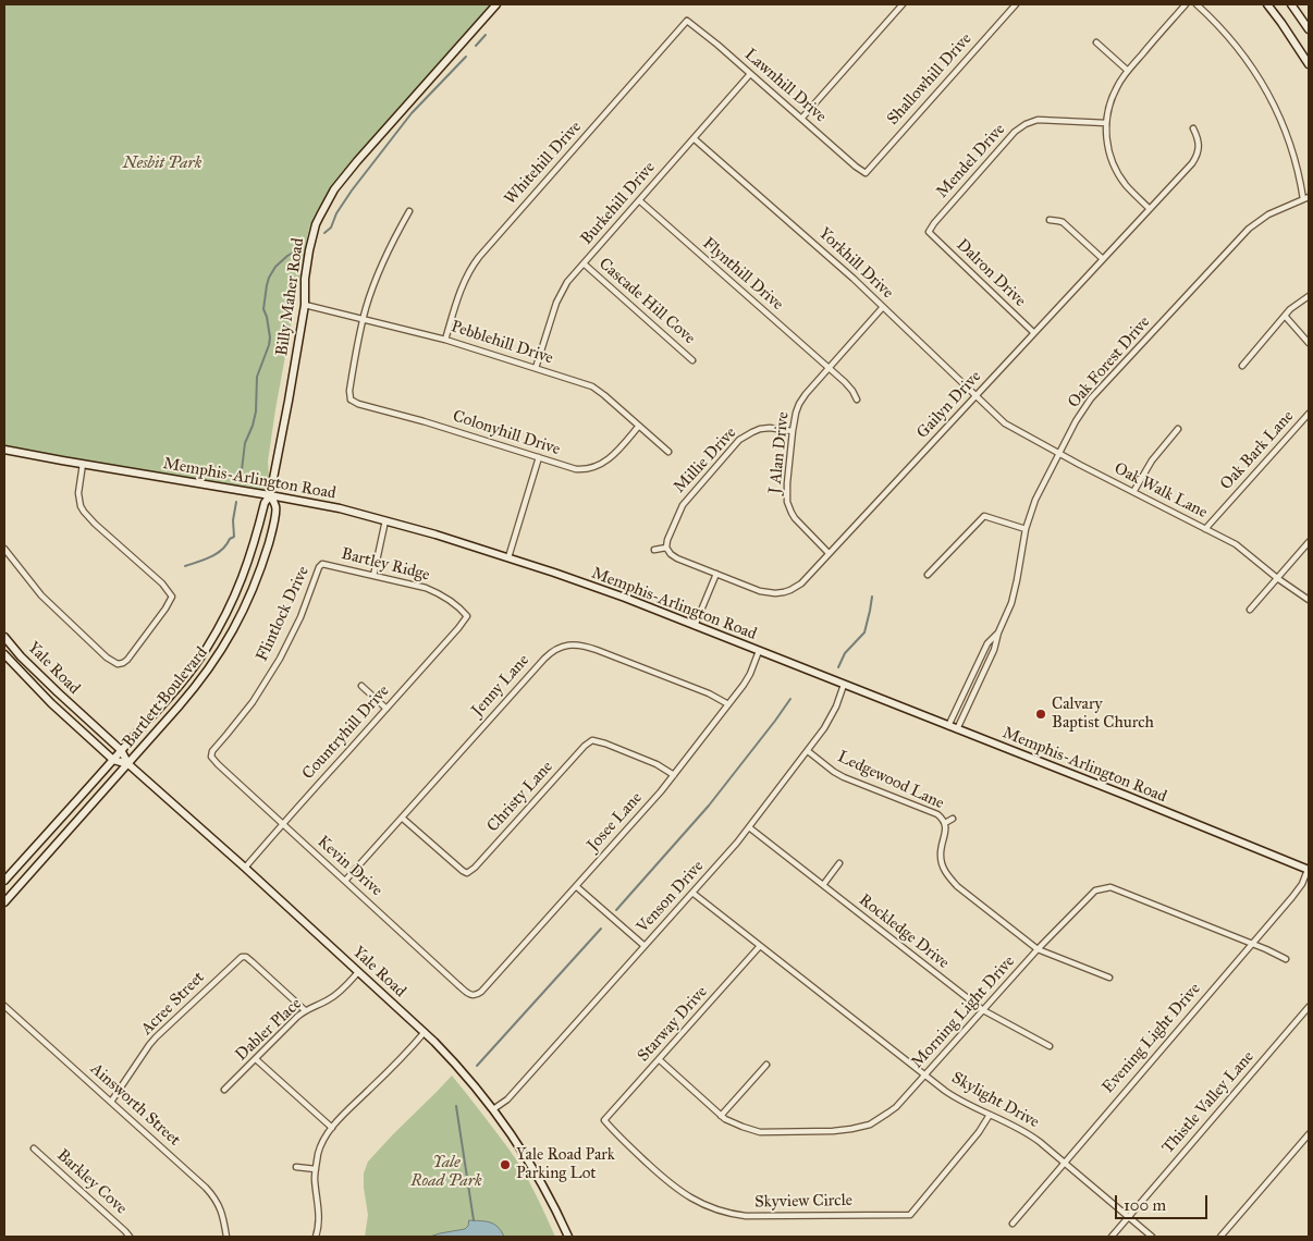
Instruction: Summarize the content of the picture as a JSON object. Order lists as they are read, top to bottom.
{
  "streets": {
    "main road": [
      "Billy Maher Road",
      "Memphis-Arlington Road",
      "Yale Road",
      "Bartlett Boulevard"
    ],
    "street": [
      "Shallowhill Drive",
      "Lawnhill Drive",
      "Mendel Drive",
      "Whitehill Drive",
      "Burkehill Drive",
      "Yorkhill Drive",
      "Dalron Drive",
      "Flynthill Drive",
      "Cascade Hill Cove",
      "Pebblehill Drive",
      "Oak Forest Drive",
      "Gailyn Drive",
      "Colonyhill Drive",
      "Oak Bark Lane",
      "J Alan Drive",
      "Millie Drive",
      "Oak Walk Lane",
      "Bartley Ridge",
      "Flintlock Drive",
      "Jenny Lane",
      "Countryhill Drive",
      "Ledgewood Lane",
      "Christy Lane",
      "Josee Lane",
      "Kevin Drive",
      "Venson Drive",
      "Rockledge Drive",
      "Acree Street",
      "Morning Light Drive",
      "Starway Drive",
      "Dabler Place",
      "Evening Light Drive",
      "Skylight Drive",
      "Thistle Valley Lane",
      "Ainsworth Street",
      "Barkley Cove",
      "Skyview Circle"
    ]
  },
  "crossings": [
    ["Shallowhill Drive", "Lawnhill Drive"],
    ["Lawnhill Drive", "Whitehill Drive"],
    ["Lawnhill Drive", "Burkehill Drive"],
    ["Mendel Drive", "Dalron Drive"],
    ["Whitehill Drive", "Pebblehill Drive"],
    ["Burkehill Drive", "Yorkhill Drive"],
    ["Burkehill Drive", "Flynthill Drive"],
    ["Burkehill Drive", "Cascade Hill Cove"],
    ["Burkehill Drive", "Pebblehill Drive"],
    ["Yorkhill Drive", "Gailyn Drive"],
    ["Yorkhill Drive", "J Alan Drive"],
    ["Yorkhill Drive", "Oak Walk Lane"],
    ["Dalron Drive", "Gailyn Drive"],
    ["Flynthill Drive", "J Alan Drive"],
    ["Billy Maher Road", "Pebblehill Drive"],
    ["Billy Maher Road", "Memphis-Arlington Road"],
    ["Billy Maher Road", "Bartlett Boulevard"],
    ["Pebblehill Drive", "Colonyhill Drive"],
    ["Oak Forest Drive", "Memphis-Arlington Road"],
    ["Oak Forest Drive", "Oak Walk Lane"],
    ["Gailyn Drive", "J Alan Drive"],
    ["Gailyn Drive", "Millie Drive"],
    ["Oak Bark Lane", "Oak Walk Lane"],
    ["J Alan Drive", "Millie Drive"],
    ["Memphis-Arlington Road", "Bartlett Boulevard"],
    ["Memphis-Arlington Road", "Josee Lane"],
    ["Memphis-Arlington Road", "Venson Drive"],
    ["Memphis-Arlington Road", "Evening Light Drive"],
    ["Bartley Ridge", "Flintlock Drive"],
    ["Bartley Ridge", "Countryhill Drive"],
    ["Flintlock Drive", "Kevin Drive"],
    ["Yale Road", "Bartlett Boulevard"],
    ["Yale Road", "Countryhill Drive"],
    ["Yale Road", "Venson Drive"],
    ["Yale Road", "Dabler Place"],
    ["Jenny Lane", "Christy Lane"],
    ["Jenny Lane", "Josee Lane"],
    ["Jenny Lane", "Kevin Drive"],
    ["Countryhill Drive", "Kevin Drive"],
    ["Ledgewood Lane", "Venson Drive"],
    ["Ledgewood Lane", "Morning Light Drive"],
    ["Christy Lane", "Josee Lane"],
    ["Josee Lane", "Kevin Drive"],
    ["Venson Drive", "Rockledge Drive"],
    ["Venson Drive", "Skylight Drive"],
    ["Rockledge Drive", "Morning Light Drive"],
    ["Acree Street", "Dabler Place"],
    ["Acree Street", "Ainsworth Street"],
    ["Morning Light Drive", "Starway Drive"],
    ["Morning Light Drive", "Evening Light Drive"],
    ["Morning Light Drive", "Skylight Drive"],
    ["Starway Drive", "Skylight Drive"],
    ["Starway Drive", "Skyview Circle"],
    ["Evening Light Drive", "Skylight Drive"],
    ["Skylight Drive", "Thistle Valley Lane"],
    ["Skylight Drive", "Skyview Circle"]
  ],
  "parks": ["Nesbit Park", "Yale Road Park"],
  "places": ["Calvary Baptist Church", "Yale Road Park Parking Lot"],
  "scale_bar": "100 m"
}
